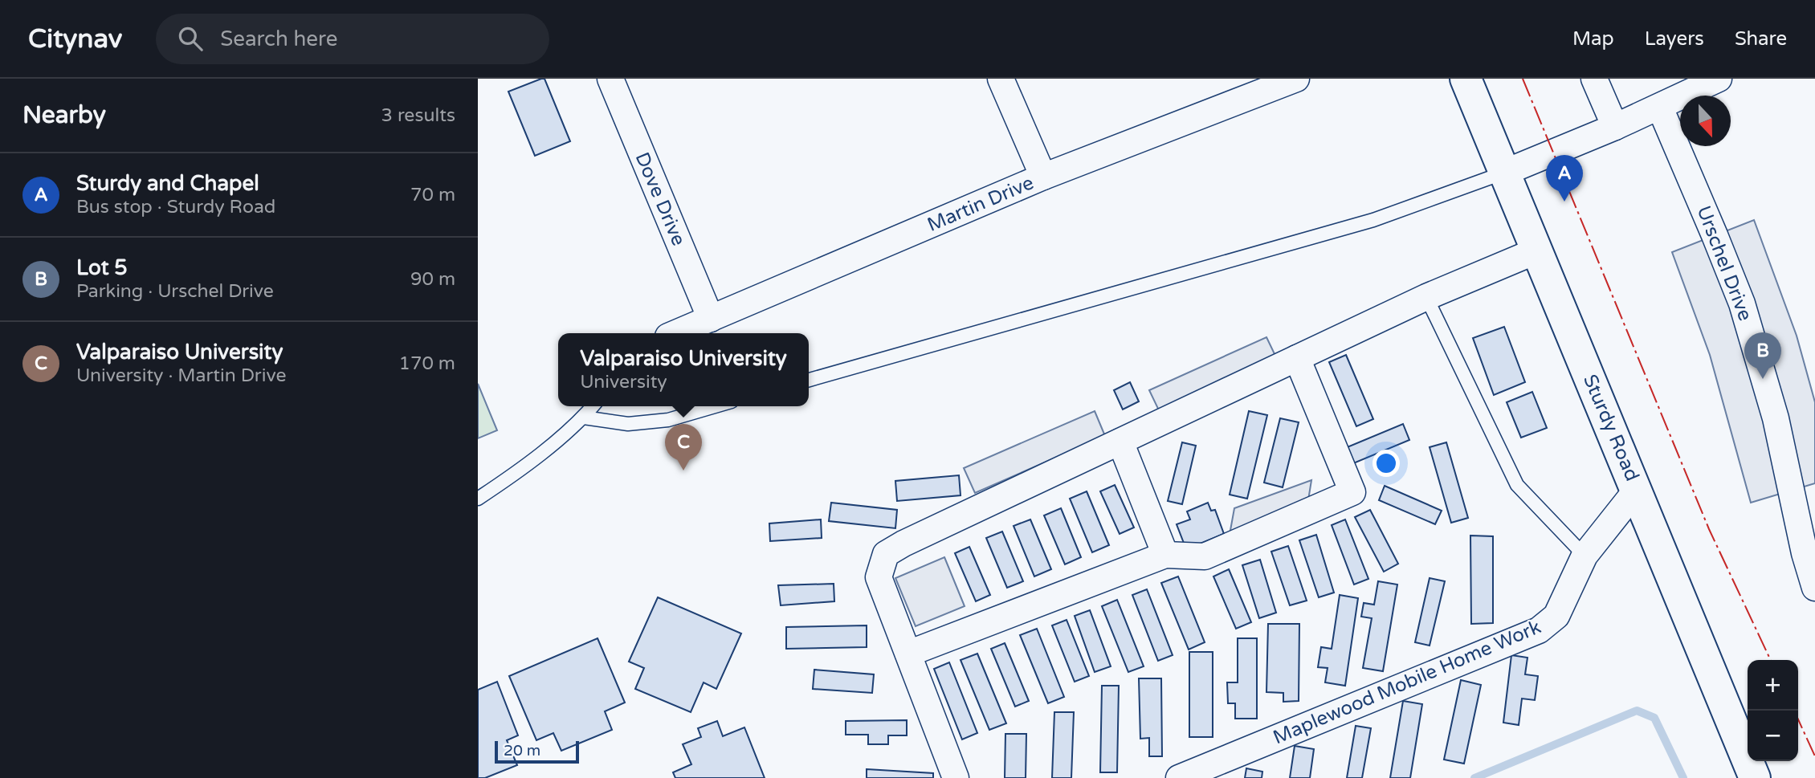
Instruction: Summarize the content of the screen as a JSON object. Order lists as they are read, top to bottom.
{
  "streets": {
    "main road": ["Sturdy Road"],
    "street": [
      "Dove Drive",
      "Martin Drive",
      "Urschel Drive",
      "Maplewood Mobile Home Work"
    ]
  },
  "crossings": [
    ["Dove Drive", "Martin Drive"],
    ["Sturdy Road", "Maplewood Mobile Home Work"]
  ],
  "scale_bar": "20 m",
  "north": "bottom",
  "page": {
    "header": "Citynav",
    "search": "Search here",
    "nav": ["Map", "Layers", "Share"],
    "heading": ["Nearby", "3 results"],
    "list": [
      {
        "mark": "A",
        "name": "Sturdy and Chapel",
        "note": "Bus stop · Sturdy Road",
        "value": "70 m"
      },
      {
        "mark": "B",
        "name": "Lot 5",
        "note": "Parking · Urschel Drive",
        "value": "90 m"
      },
      {
        "mark": "C",
        "name": "Valparaiso University",
        "note": "University · Martin Drive",
        "value": "170 m"
      }
    ],
    "pins": ["A", "B", "C"],
    "popup": ["Valparaiso University", "University"],
    "map_buttons": ["+", "−"],
    "scale": "20 m"
  }
}
